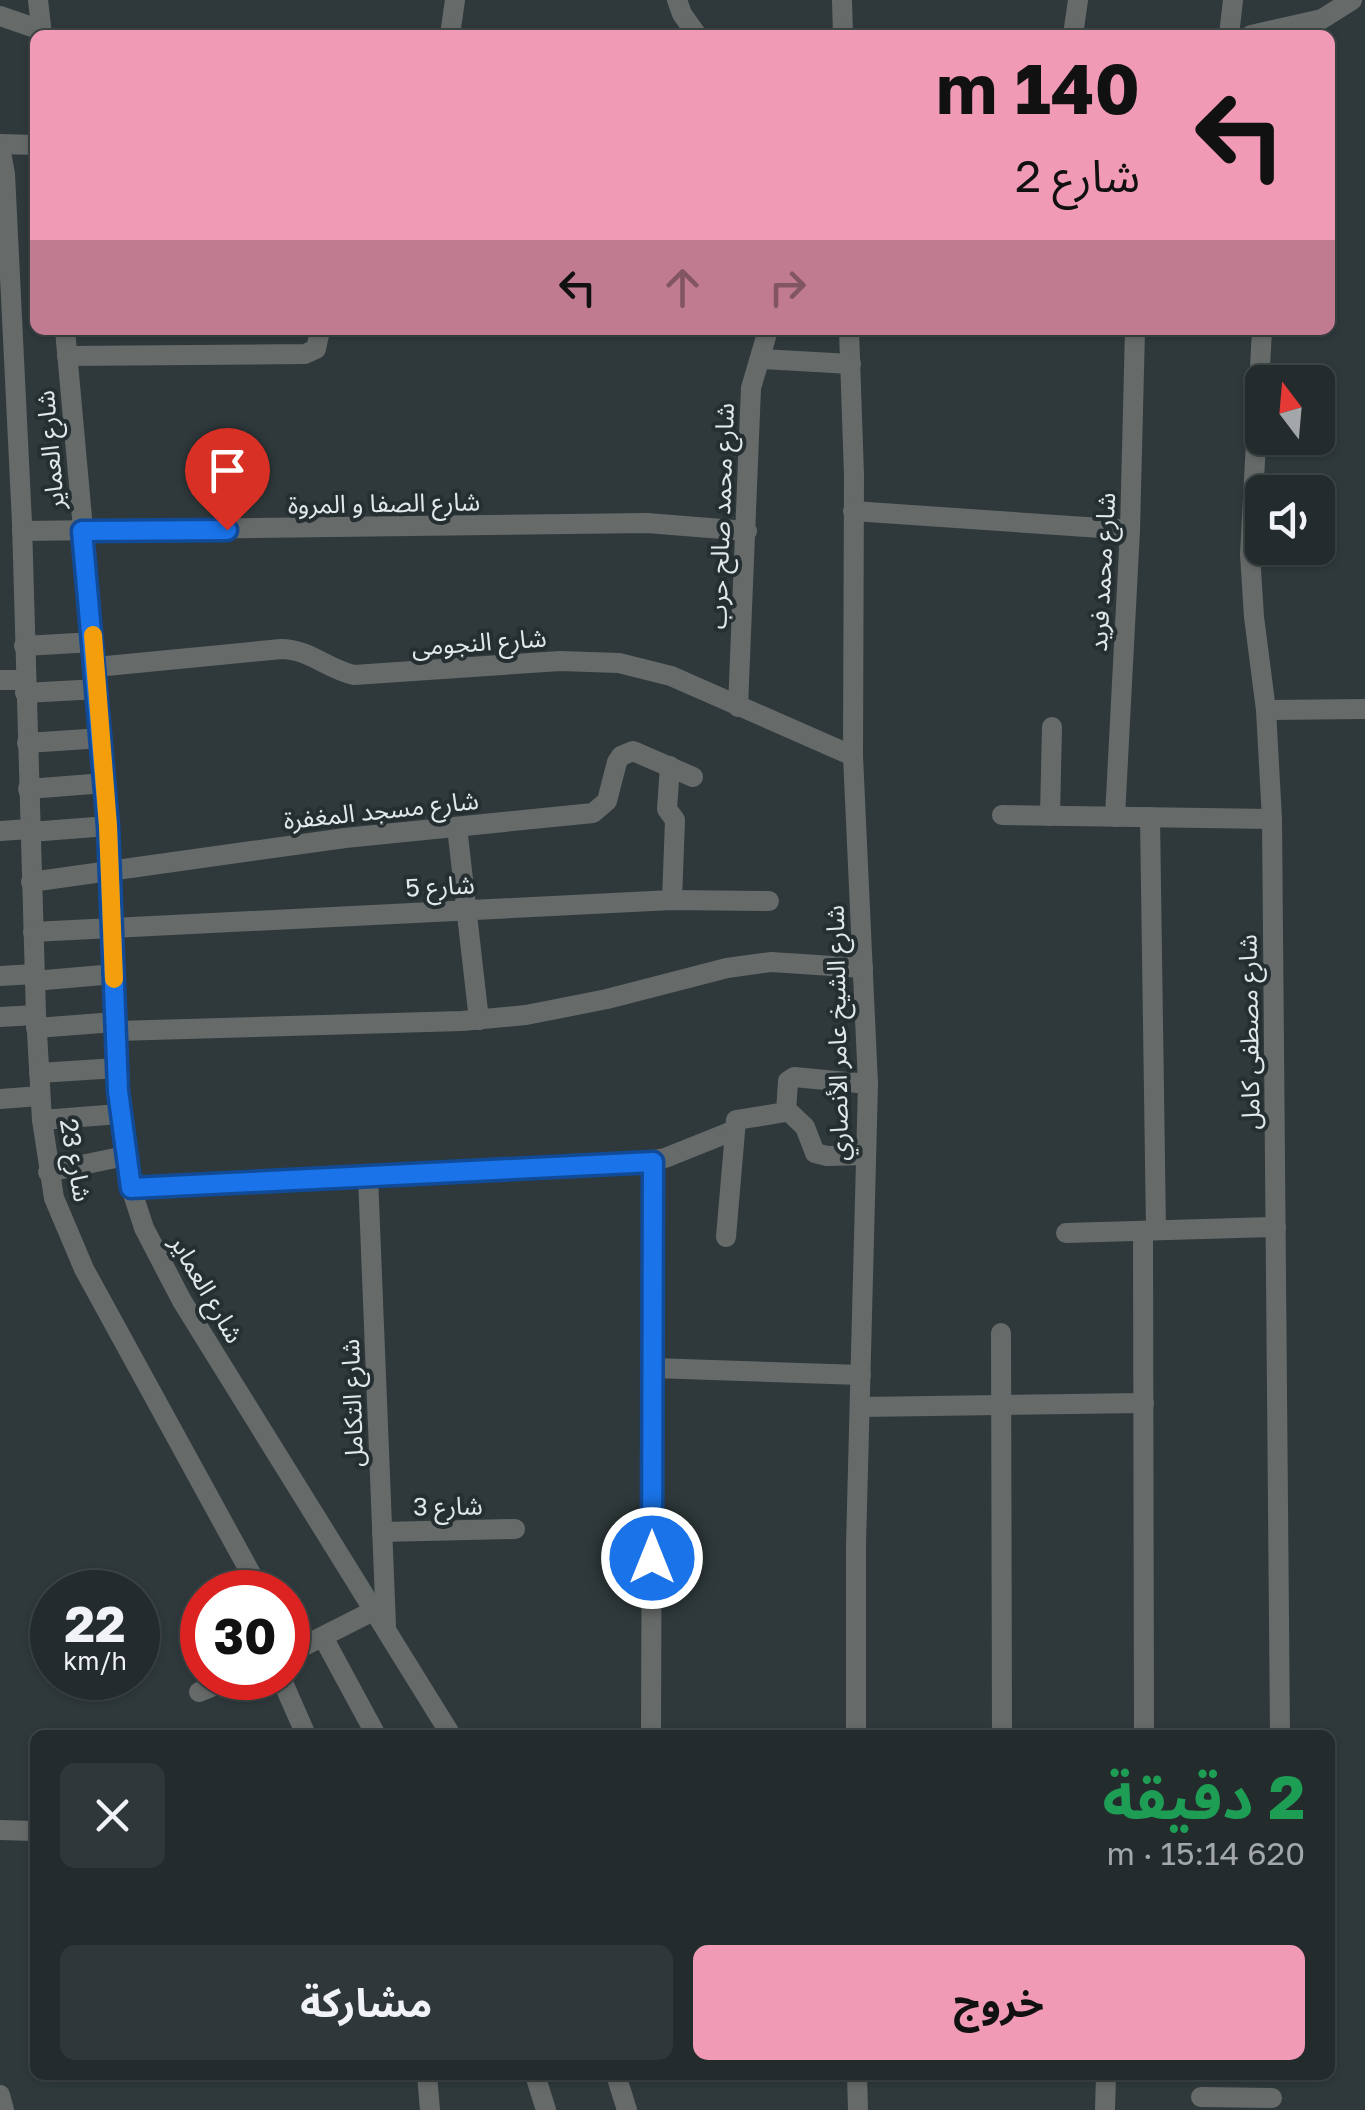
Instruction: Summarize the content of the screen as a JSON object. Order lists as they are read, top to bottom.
{
  "streets": {
    "street": [
      "شارع العماير",
      "شارع الصفا و المروة",
      "شارع محمد صالح حرب",
      "شارع محمد فريد",
      "شارع النجومى",
      "شارع مسجد المغفرة",
      "شارع 5",
      "شارع مصطفى كامل",
      "شارع الشيخ عامر الأنصاري",
      "شارع 23",
      "شارع التكامل",
      "شارع 3"
    ]
  },
  "crossings": [
    ["شارع العماير", "شارع الصفا و المروة"],
    ["شارع العماير", "شارع النجومى"],
    ["شارع العماير", "شارع مسجد المغفرة"],
    ["شارع العماير", "شارع 5"],
    ["شارع العماير", "شارع التكامل"],
    ["شارع الصفا و المروة", "شارع محمد صالح حرب"],
    ["شارع الصفا و المروة", "شارع 23"],
    ["شارع محمد صالح حرب", "شارع النجومى"],
    ["شارع النجومى", "شارع الشيخ عامر الأنصاري"],
    ["شارع النجومى", "شارع 23"],
    ["شارع مسجد المغفرة", "شارع 23"],
    ["شارع 5", "شارع 23"],
    ["شارع التكامل", "شارع 3"]
  ],
  "north": "top",
  "page": {
    "turn": ["140 m", "شارع 2"],
    "speed": "22 km/h",
    "limit": "30",
    "heading": ["2 دقيقة", "620 m · 15:14"],
    "buttons": ["خروج", "مشاركة"]
  }
}
